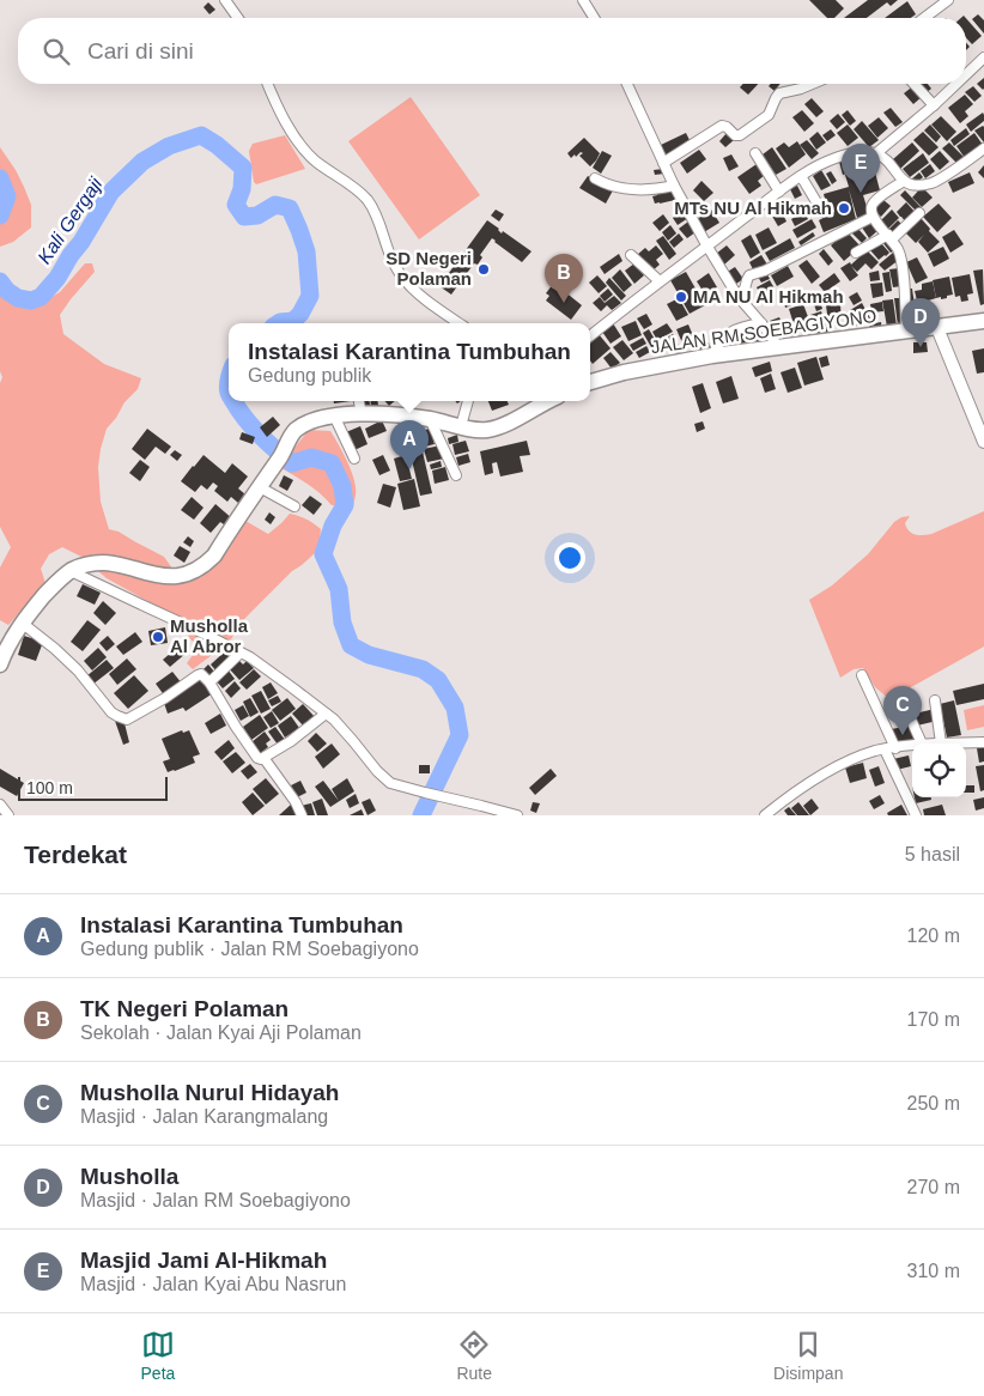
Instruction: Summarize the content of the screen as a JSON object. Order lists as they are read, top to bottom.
{
  "streets": {
    "main road": ["JALAN RM SOEBAGIYONO"]
  },
  "water": ["Kali Gergaji"],
  "places": [
    "MTs NU Al Hikmah",
    "SD Negeri Polaman",
    "MA NU Al Hikmah",
    "Musholla Al Abror"
  ],
  "scale_bar": "100 m",
  "page": {
    "search": "Cari di sini",
    "pins": [
      "E",
      "B",
      "D",
      "A",
      "C"
    ],
    "popup": ["Instalasi Karantina Tumbuhan", "Gedung publik"],
    "scale": "100 m",
    "heading": ["Terdekat", "5 hasil"],
    "list": [
      {
        "mark": "A",
        "name": "Instalasi Karantina Tumbuhan",
        "note": "Gedung publik · Jalan RM Soebagiyono",
        "value": "120 m"
      },
      {
        "mark": "B",
        "name": "TK Negeri Polaman",
        "note": "Sekolah · Jalan Kyai Aji Polaman",
        "value": "170 m"
      },
      {
        "mark": "C",
        "name": "Musholla Nurul Hidayah",
        "note": "Masjid · Jalan Karangmalang",
        "value": "250 m"
      },
      {
        "mark": "D",
        "name": "Musholla",
        "note": "Masjid · Jalan RM Soebagiyono",
        "value": "270 m"
      },
      {
        "mark": "E",
        "name": "Masjid Jami Al-Hikmah",
        "note": "Masjid · Jalan Kyai Abu Nasrun",
        "value": "310 m"
      }
    ],
    "nav": ["Peta", "Rute", "Disimpan"]
  }
}
